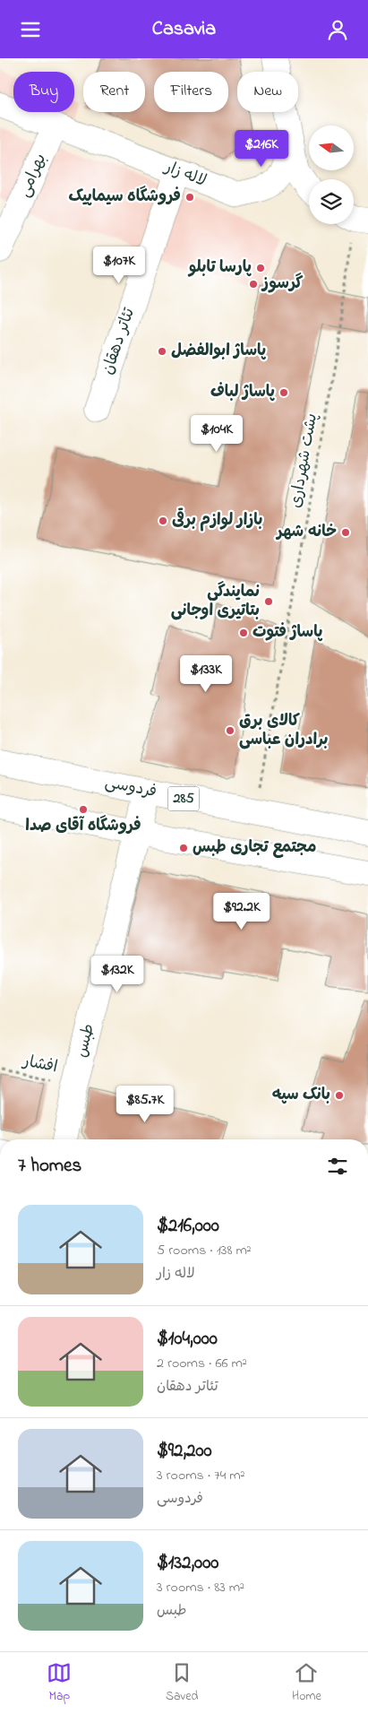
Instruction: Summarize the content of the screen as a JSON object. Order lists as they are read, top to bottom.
{
  "streets": {
    "main road": [
      "لاله زار",
      "بهرامی",
      "تئاتر دهقان",
      "فردوسی",
      "285",
      "طبس"
    ],
    "path": ["پشت شهرداری", "افشار"]
  },
  "crossings": [
    ["لاله زار", "بهرامی"],
    ["لاله زار", "تئاتر دهقان"],
    ["پشت شهرداری", "فردوسی"],
    ["فردوسی", "طبس"],
    ["طبس", "افشار"]
  ],
  "places": [
    "فروشگاه سیماپیک",
    "پارسا تابلو",
    "گرسوز",
    "پاساژ ابوالفضل",
    "پاساژ لباف",
    "بازار لوازم برقی",
    "خانه شهر",
    "نمایندگی بتاتیری اوجانی",
    "پاساژ فتوت",
    "کالاى برق برادران عباسى",
    "فروشگاه آقای صدا",
    "مجتمع تجاری طبس",
    "بانک سپه"
  ],
  "north": "left",
  "page": {
    "header": "Casavia",
    "chip": [
      "Buy",
      "Rent",
      "Filters",
      "New"
    ],
    "price": [
      "$216K",
      "$107K",
      "$104K",
      "$133K",
      "$92.2K",
      "$132K",
      "$85.7K"
    ],
    "heading": "7 homes",
    "list": [
      {
        "name": "$216,000",
        "note": "5 rooms · 138 m² · لاله زار"
      },
      {
        "name": "$104,000",
        "note": "2 rooms · 66 m² · تئاتر دهقان"
      },
      {
        "name": "$92,200",
        "note": "3 rooms · 74 m² · فردوسی"
      },
      {
        "name": "$132,000",
        "note": "3 rooms · 83 m² · طبس"
      }
    ],
    "tabs": ["Map", "Saved", "Home"]
  }
}
